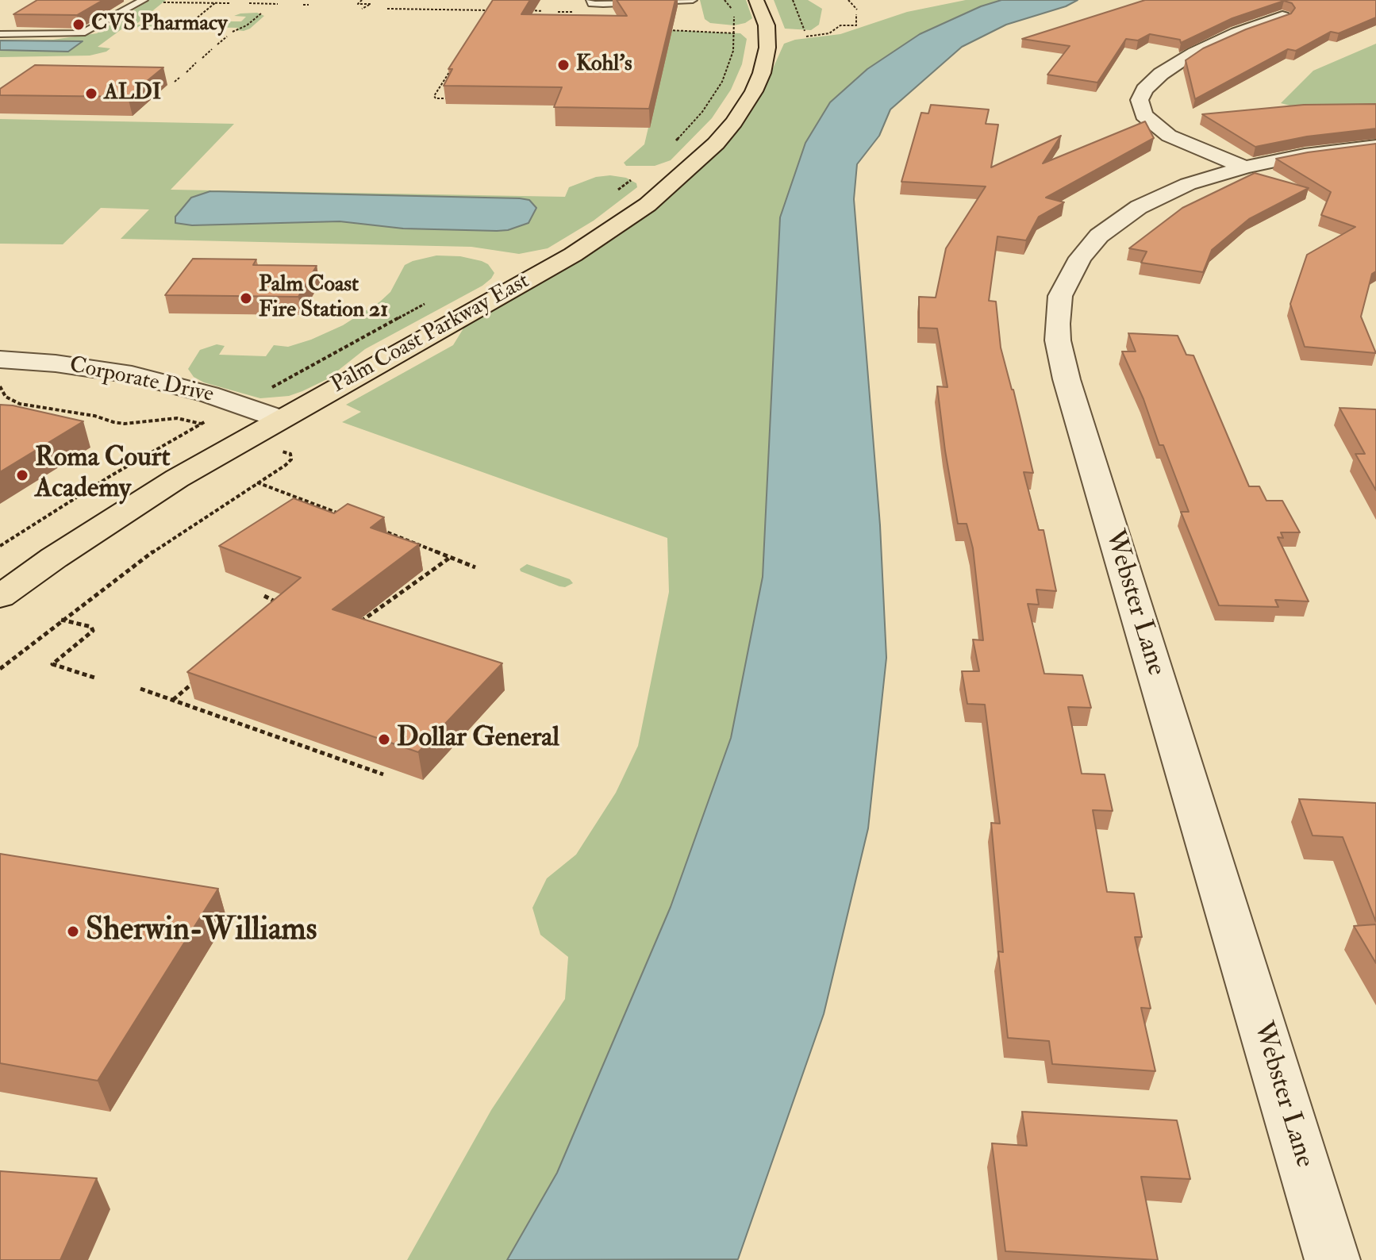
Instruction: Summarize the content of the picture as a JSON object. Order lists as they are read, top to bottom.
{
  "streets": {
    "main road": ["Palm Coast Parkway East"],
    "street": ["Corporate Drive", "Webster Lane"]
  },
  "crossings": [
    ["Palm Coast Parkway East", "Corporate Drive"]
  ],
  "places": [
    "CVS Pharmacy",
    "Kohl's",
    "ALDI",
    "Palm Coast Fire Station 21",
    "Roma Court Academy",
    "Dollar General",
    "Sherwin-Williams"
  ]
}
